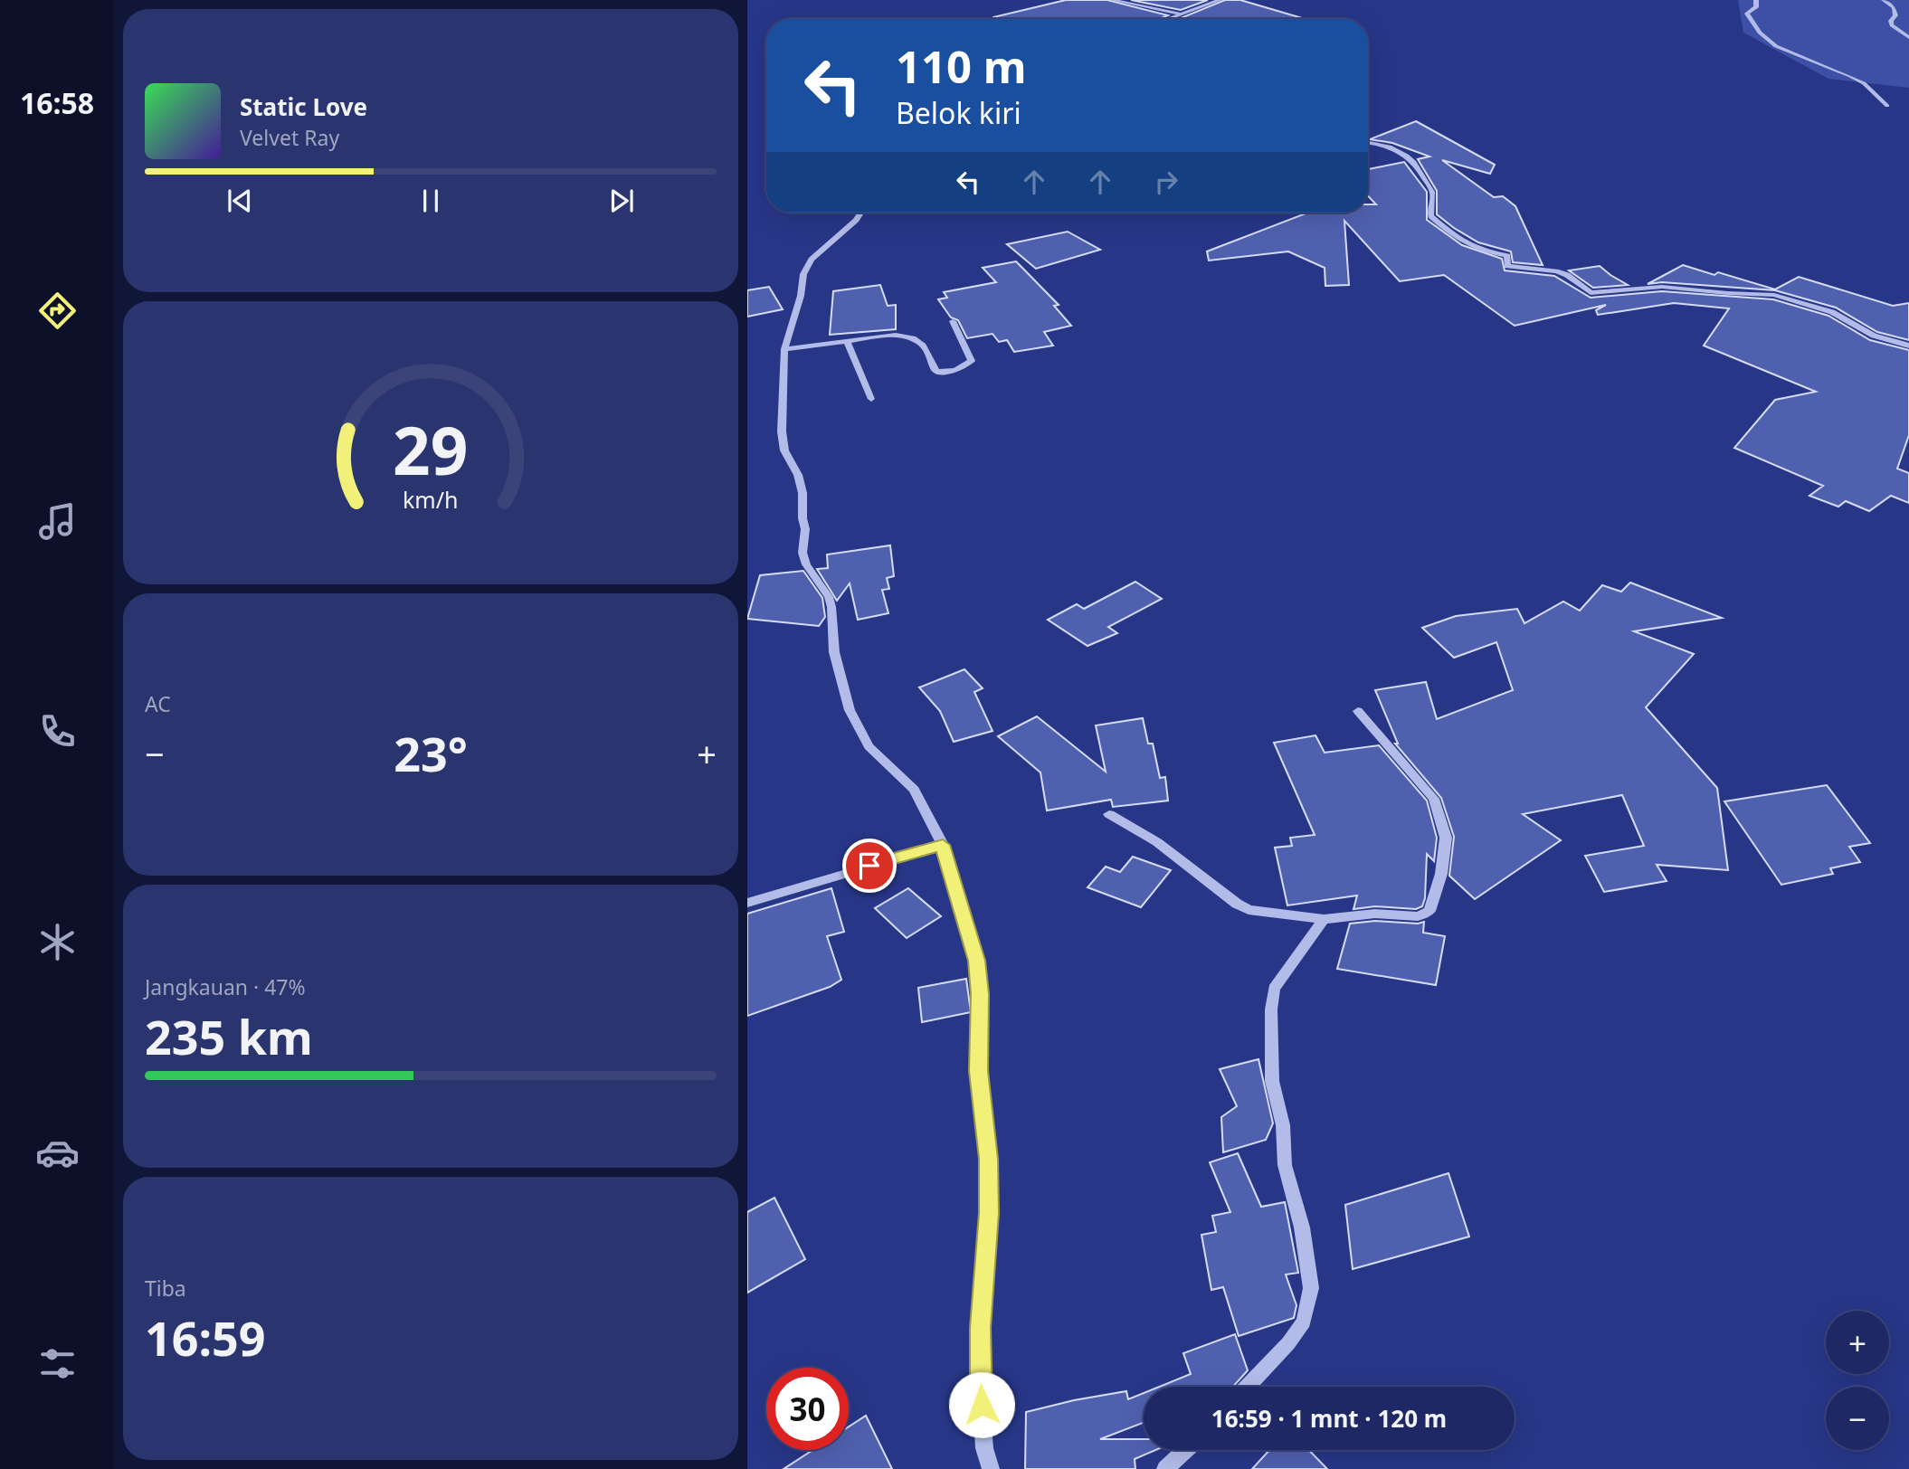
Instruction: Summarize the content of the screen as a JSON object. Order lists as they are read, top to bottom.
{
  "page": {
    "tabs": "16:58",
    "turn": ["110 m", "Belok kiri"],
    "song": ["Static Love", "Velvet Ray"],
    "tile": [
      "AC",
      ["Jangkauan · 47%", "235 km"],
      ["Tiba", "16:59"]
    ],
    "heat": ["−", "23°", "+"],
    "map_buttons": ["+", "−"],
    "limit": "30",
    "trip": "16:59 · 1 mnt · 120 m",
    "gauge": ["29", "km/h"]
  }
}
